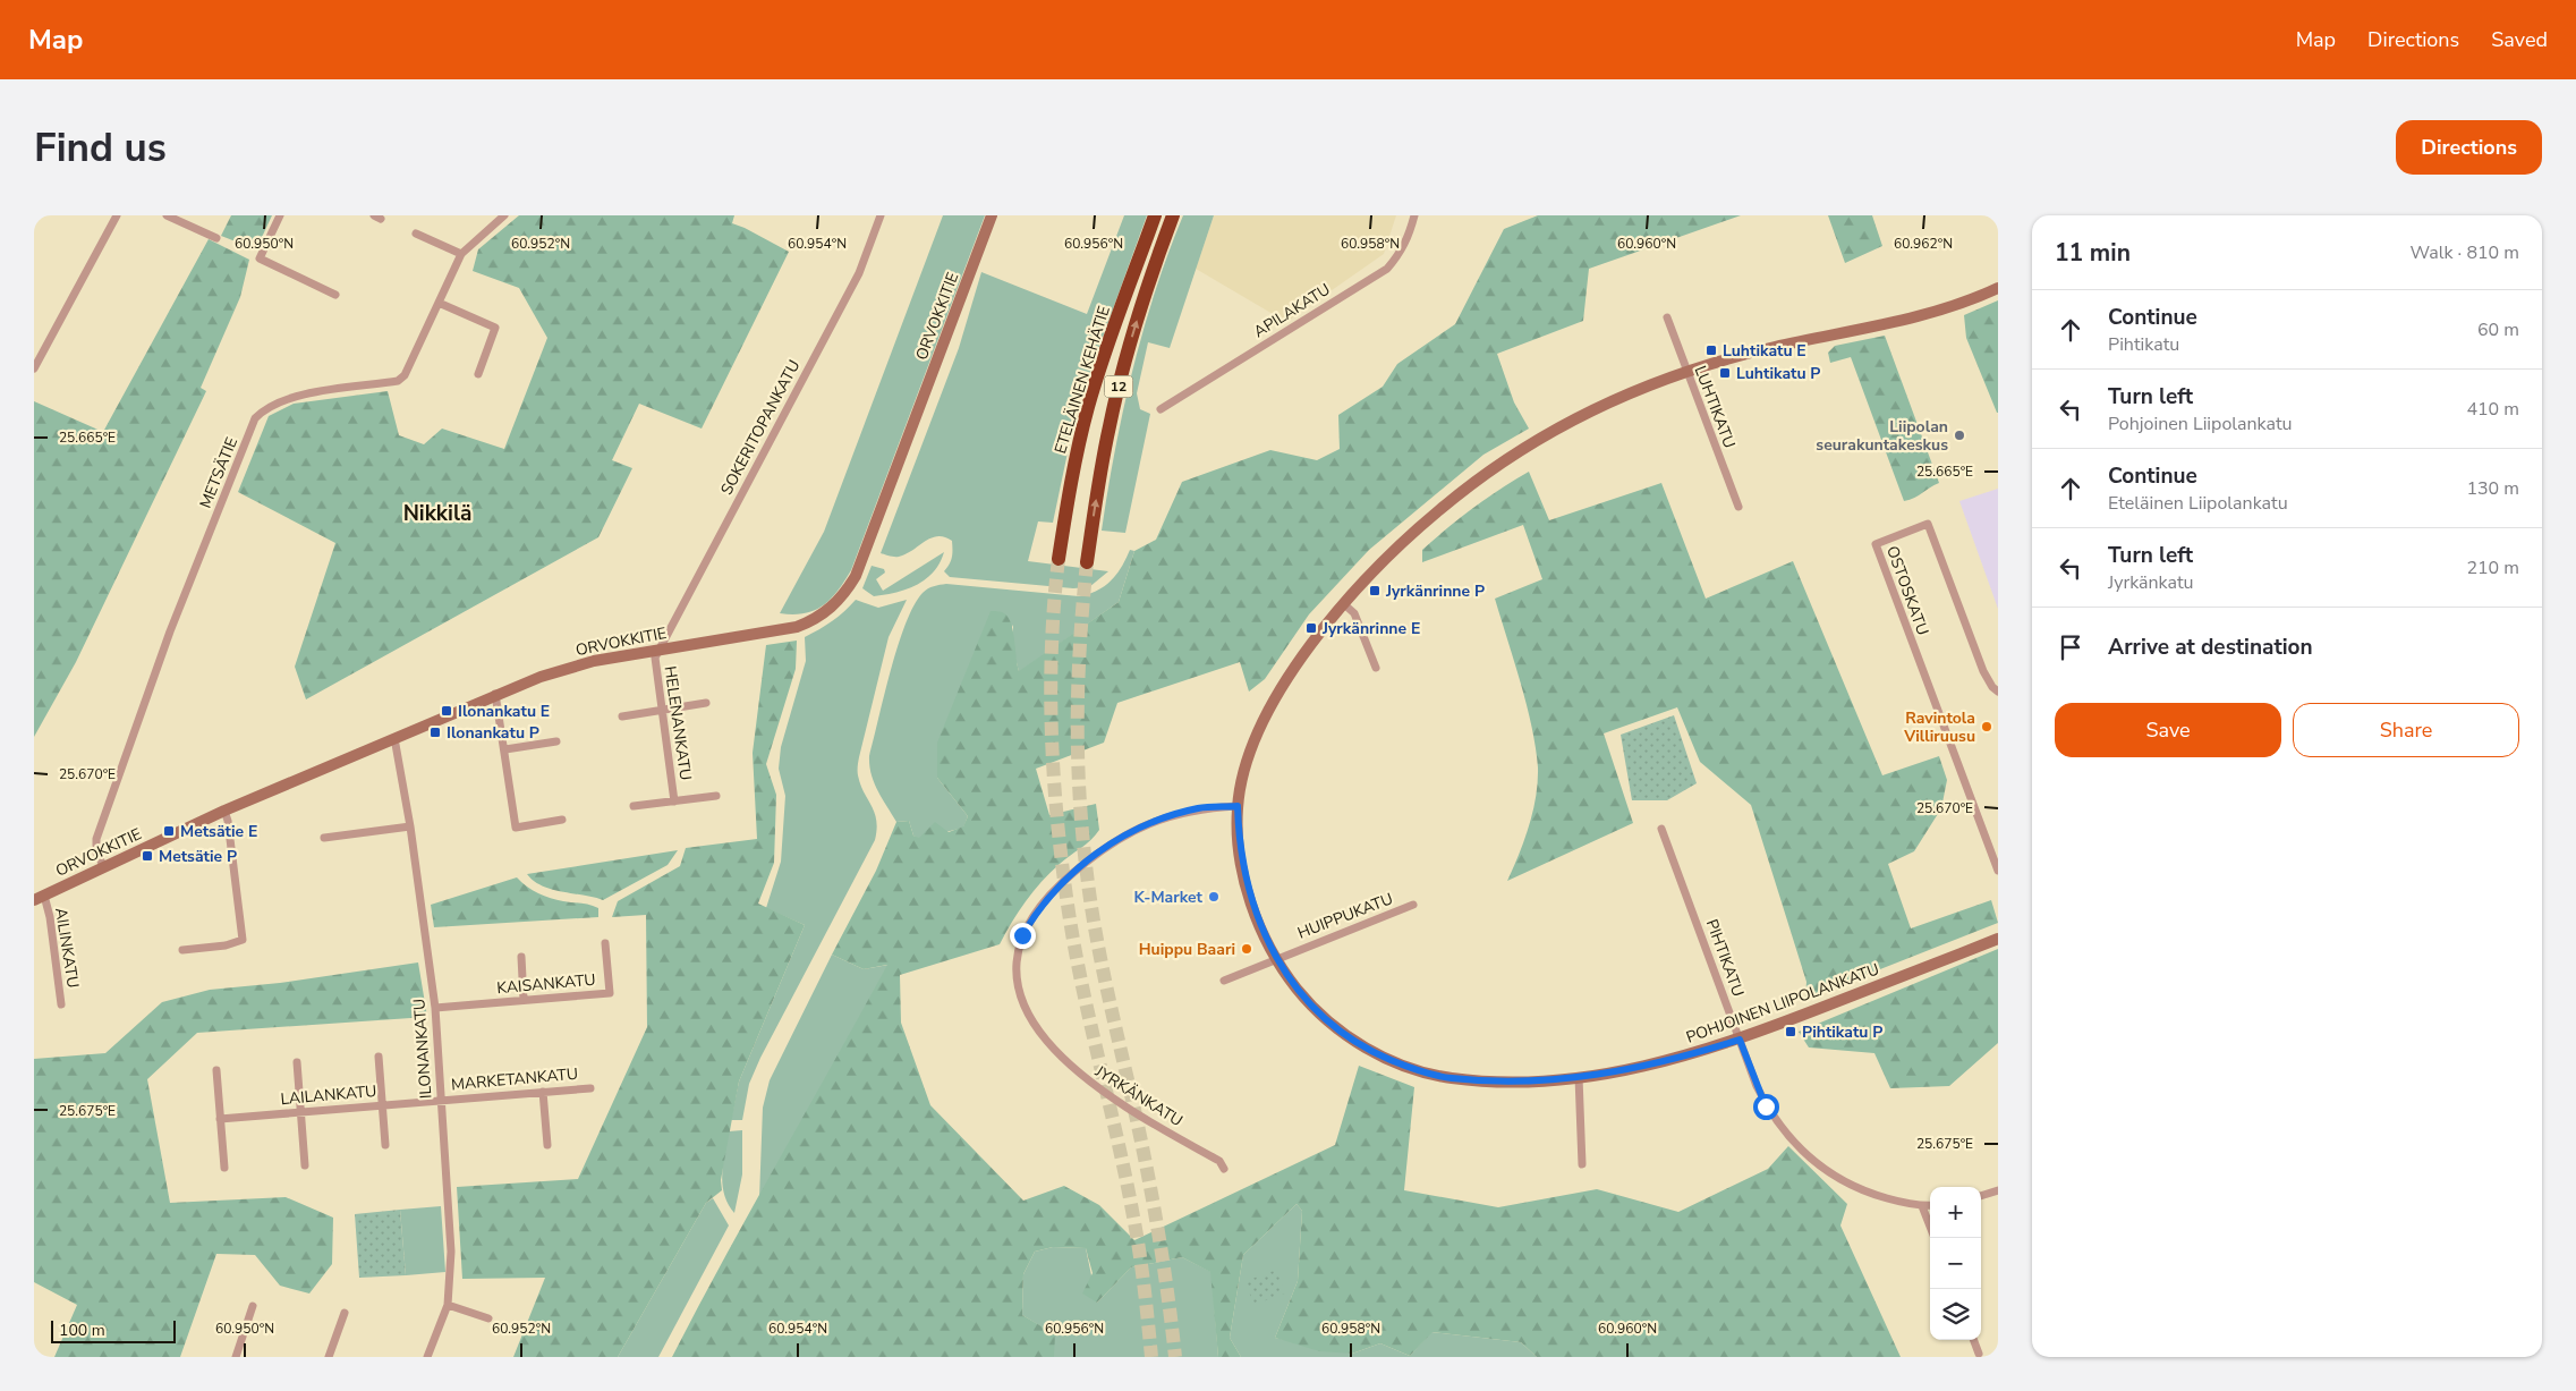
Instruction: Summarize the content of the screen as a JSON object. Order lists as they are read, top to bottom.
{
  "streets": {
    "highway": ["ETELÄINEN KEHÄTIE", "12"],
    "street": [
      "APILAKATU",
      "ORVOKKITIE",
      "LUHTIKATU",
      "SOKERITOPANKATU",
      "METSÄTIE",
      "OSTOSKATU",
      "HELENANKATU",
      "HUIPPUKATU",
      "AILINKATU",
      "PIHTIKATU",
      "KAISANKATU",
      "POHJOINEN LIIPOLANKATU",
      "ILONANKATU",
      "MARKETANKATU",
      "LAILANKATU",
      "JYRKÄNKATU"
    ]
  },
  "crossings": [
    ["ORVOKKITIE", "SOKERITOPANKATU"],
    ["ORVOKKITIE", "METSÄTIE"],
    ["ORVOKKITIE", "HELENANKATU"],
    ["ORVOKKITIE", "AILINKATU"],
    ["ORVOKKITIE", "ILONANKATU"],
    ["LUHTIKATU", "POHJOINEN LIIPOLANKATU"],
    ["SOKERITOPANKATU", "HELENANKATU"],
    ["HUIPPUKATU", "POHJOINEN LIIPOLANKATU"],
    ["PIHTIKATU", "POHJOINEN LIIPOLANKATU"],
    ["KAISANKATU", "ILONANKATU"],
    ["POHJOINEN LIIPOLANKATU", "JYRKÄNKATU"],
    ["ILONANKATU", "MARKETANKATU"],
    ["ILONANKATU", "LAILANKATU"],
    ["MARKETANKATU", "LAILANKATU"]
  ],
  "districts": ["Nikkilä"],
  "places": {
    "transit": [
      "Luhtikatu E",
      "Luhtikatu P",
      "Jyrkänrinne P",
      "Jyrkänrinne E",
      "Ilonankatu E",
      "Ilonankatu P",
      "Metsätie E",
      "Metsätie P",
      "Pihtikatu P"
    ],
    "other": [
      "Liipolan seurakuntakeskus",
      "Ravintola Villiruusu",
      "K-Market",
      "Huippu Baari"
    ]
  },
  "scale_bar": "100 m",
  "page": {
    "header": "Map",
    "nav": ["Map", "Directions", "Saved"],
    "buttons": [
      "Directions",
      ["Save", "Share"]
    ],
    "title": "Find us",
    "heading": ["11 min", "Walk · 810 m"],
    "list": [
      ["Continue", "Pihtikatu", "60 m"],
      ["Turn left", "Pohjoinen Liipolankatu", "410 m"],
      ["Continue", "Eteläinen Liipolankatu", "130 m"],
      ["Turn left", "Jyrkänkatu", "210 m"],
      "Arrive at destination"
    ],
    "map_buttons": ["+", "−"],
    "scale": "100 m"
  },
  "coordinates": [
    "60.950°N",
    "60.952°N",
    "60.954°N",
    "60.956°N",
    "60.958°N",
    "60.960°N",
    "60.962°N",
    "25.665°E",
    "25.670°E",
    "25.675°E"
  ]
}
